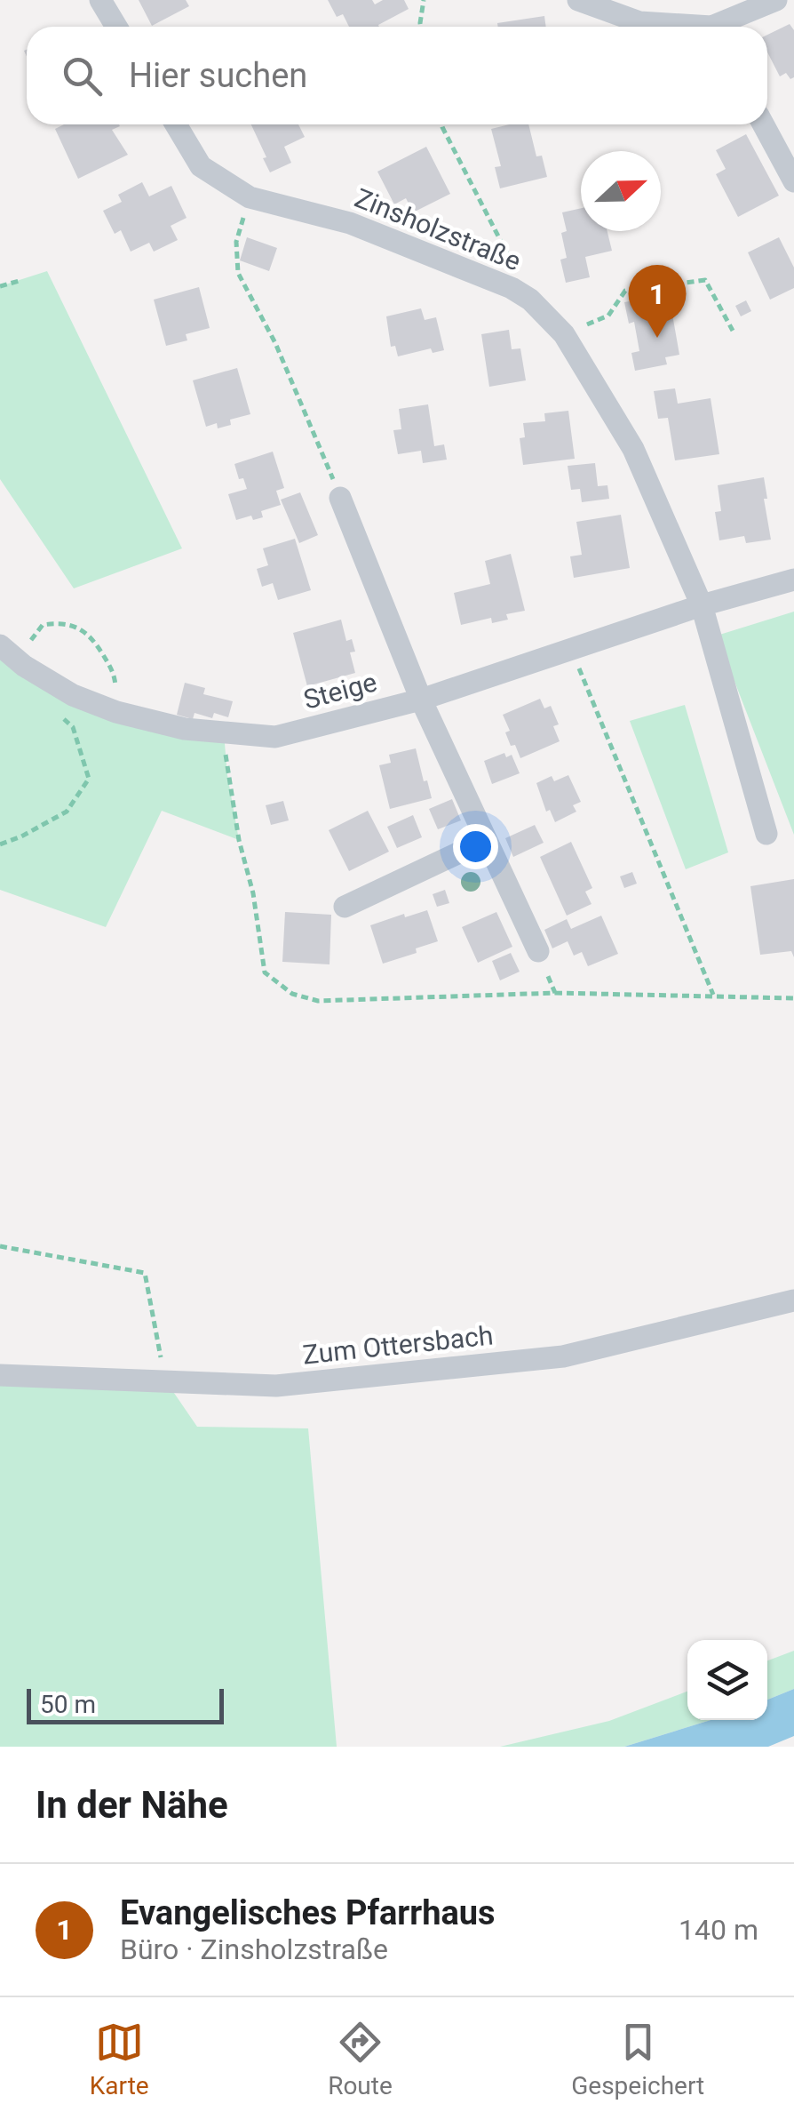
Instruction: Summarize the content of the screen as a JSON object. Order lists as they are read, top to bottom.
{
  "streets": {
    "street": ["Zinsholzstraße", "Steige", "Zum Ottersbach"]
  },
  "crossings": [
    ["Zinsholzstraße", "Steige"]
  ],
  "scale_bar": "50 m",
  "north": "right",
  "page": {
    "search": "Hier suchen",
    "pins": "1",
    "scale": "50 m",
    "heading": "In der Nähe",
    "list": [
      {
        "mark": "1",
        "name": "Evangelisches Pfarrhaus",
        "note": "Büro · Zinsholzstraße",
        "value": "140 m"
      }
    ],
    "nav": ["Karte", "Route", "Gespeichert"]
  }
}
